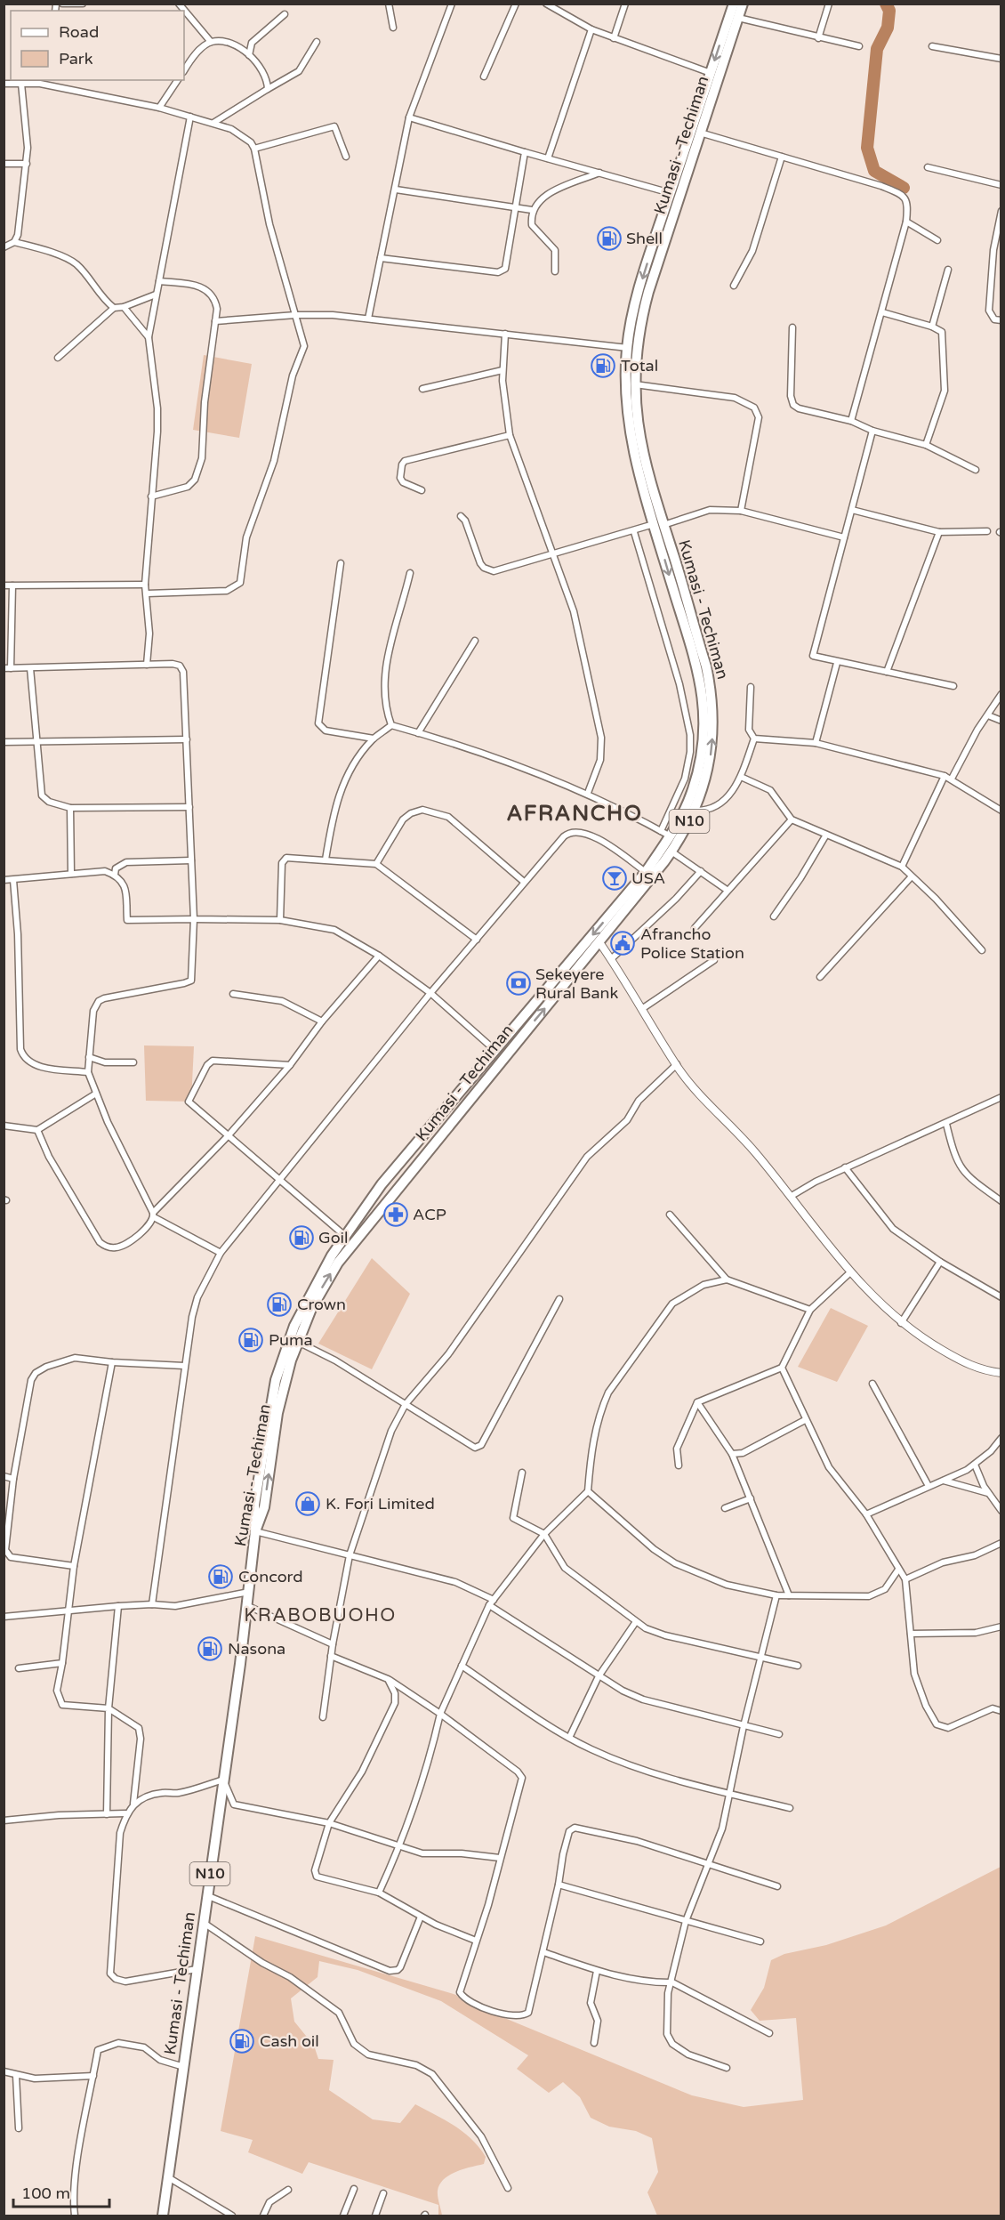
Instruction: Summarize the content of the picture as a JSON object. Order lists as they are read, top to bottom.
{
  "streets": {
    "highway": ["Kumasi - Techiman", "N10"]
  },
  "crossings": [
    ["Kumasi - Techiman", "N10"]
  ],
  "districts": ["AFRANCHO", "KRABOBUOHO"],
  "places": {
    "fuel station": [
      "Shell",
      "Total",
      "Goil",
      "Crown",
      "Puma",
      "Concord",
      "Nasona",
      "Cash oil"
    ],
    "bar": ["USA"],
    "public building": ["Afrancho Police Station"],
    "bank": ["Sekeyere Rural Bank"],
    "pharmacy": ["ACP"],
    "shop": ["K. Fori Limited"]
  },
  "legend": ["Road", "Park"],
  "scale_bar": "100 m"
}
